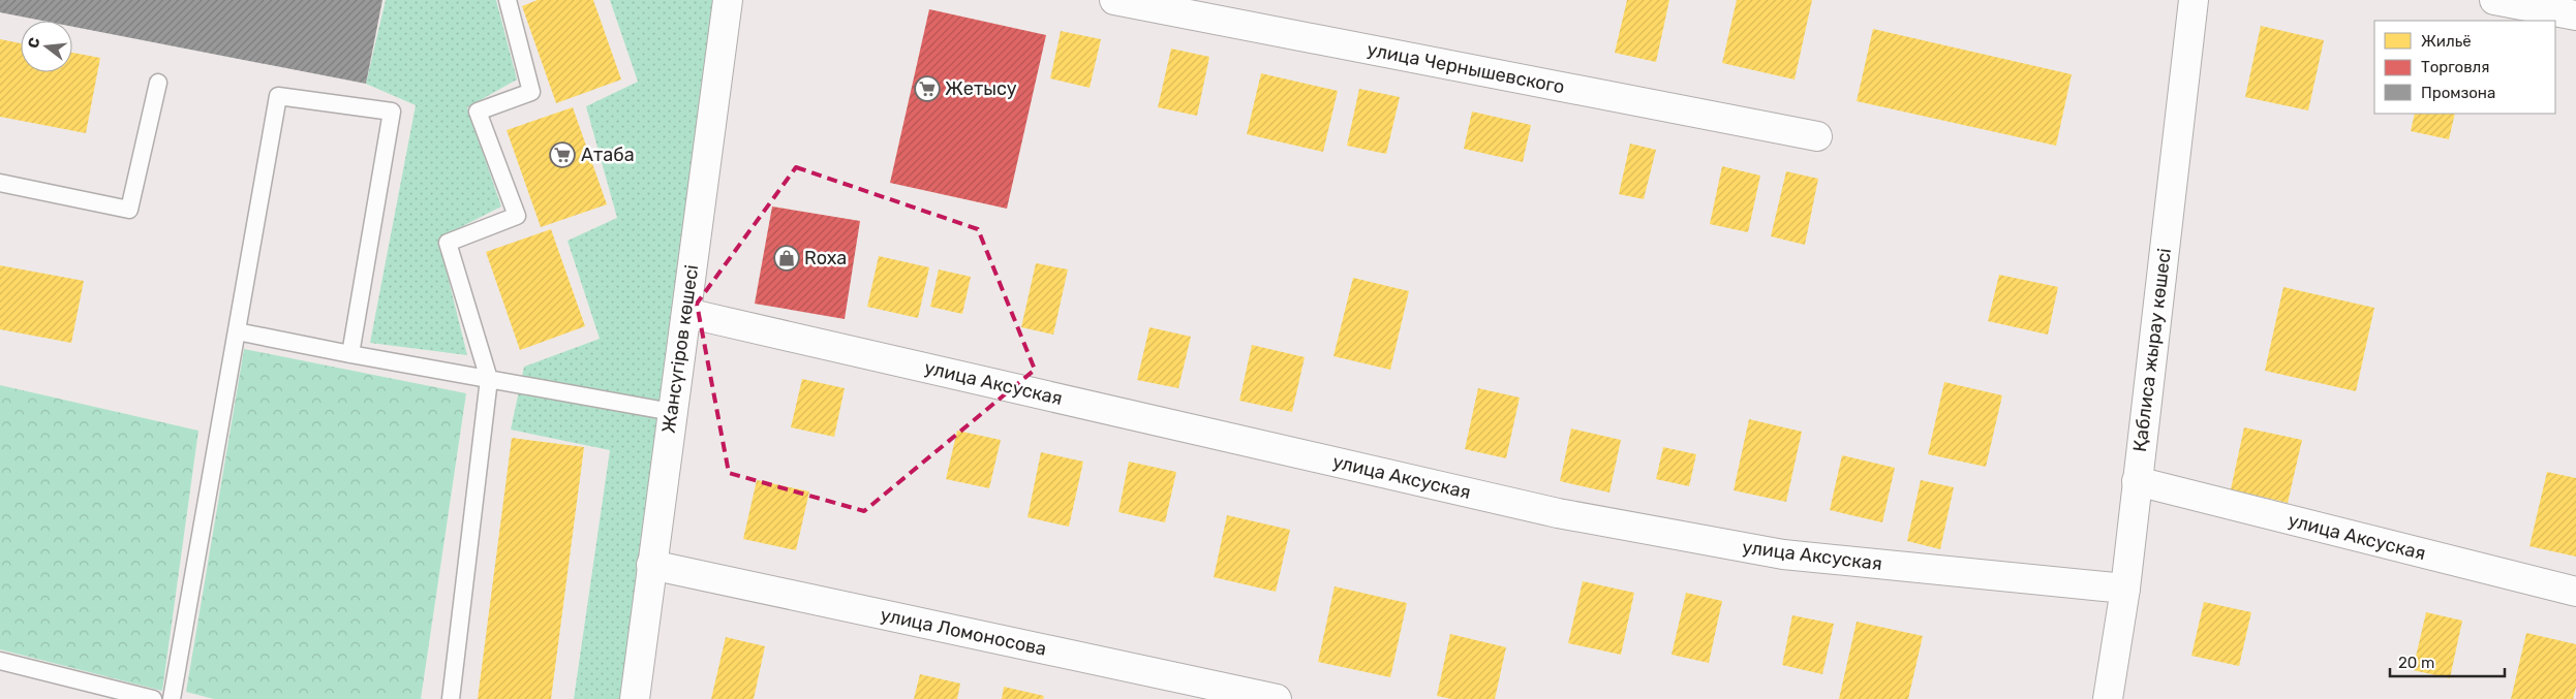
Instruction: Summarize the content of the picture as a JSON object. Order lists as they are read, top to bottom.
{
  "streets": {
    "street": [
      "улица Чернышевского",
      "Жансүгіров көшесі",
      "Қаблиса жырау көшесі",
      "улица Аксуская",
      "улица Ломоносова"
    ]
  },
  "crossings": [
    ["Жансүгіров көшесі", "улица Аксуская"],
    ["Жансүгіров көшесі", "улица Ломоносова"],
    ["Қаблиса жырау көшесі", "улица Аксуская"]
  ],
  "places": {
    "supermarket": ["Жетысу", "Атаба"],
    "shop": ["Roxa"]
  },
  "legend": ["Жильё", "Торговля", "Промзона"],
  "scale_bar": "20 m",
  "north": "left"
}
